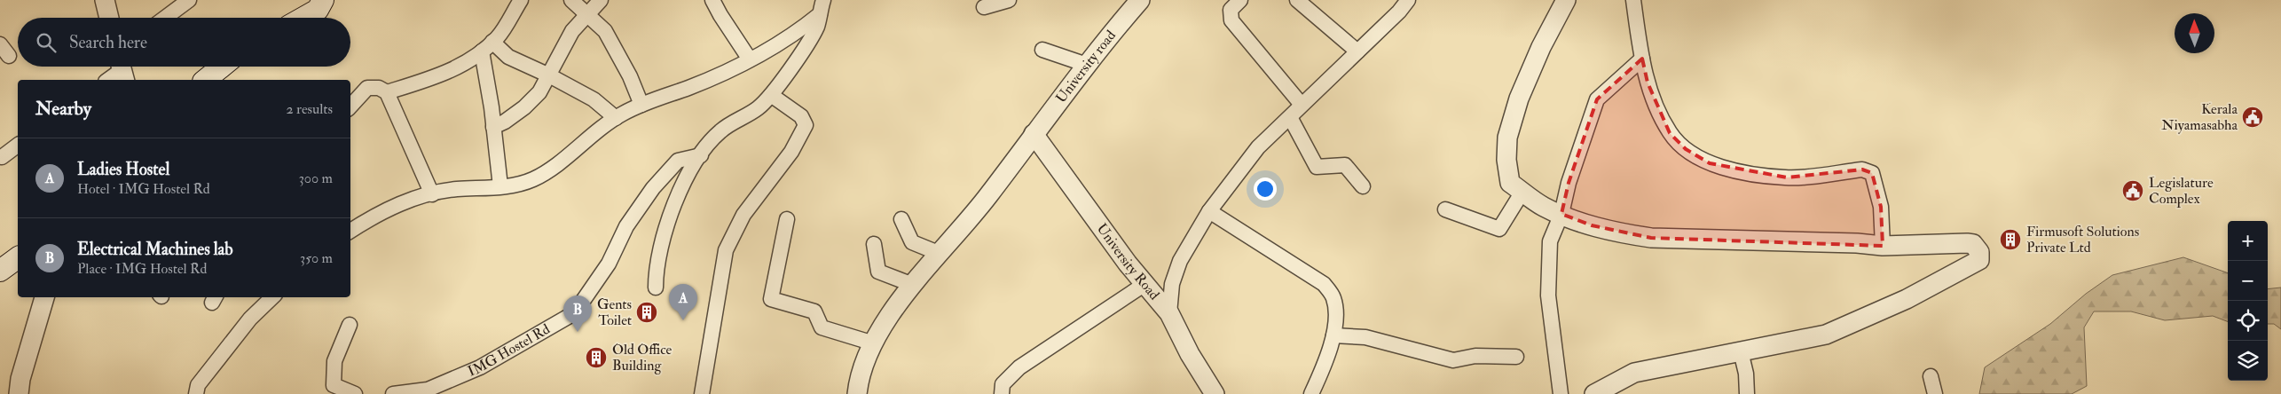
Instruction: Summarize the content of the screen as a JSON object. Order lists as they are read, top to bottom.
{
  "streets": {
    "street": ["University road", "University Road", "IMG Hostel Rd"]
  },
  "crossings": [
    ["University road", "University Road"]
  ],
  "places": {
    "public building": ["Kerala Niyamasabha", "Legislature Complex"],
    "building": ["Firmusoft Solutions Private Ltd", "Gents Toilet", "Old Office Building"]
  },
  "north": "top",
  "page": {
    "search": "Search here",
    "heading": ["Nearby", "2 results"],
    "list": [
      {
        "mark": "A",
        "name": "Ladies Hostel",
        "note": "Hotel · IMG Hostel Rd",
        "value": "300 m"
      },
      {
        "mark": "B",
        "name": "Electrical Machines lab",
        "note": "Place · IMG Hostel Rd",
        "value": "350 m"
      }
    ],
    "map_buttons": ["+", "−"],
    "pins": ["A", "B"]
  }
}
